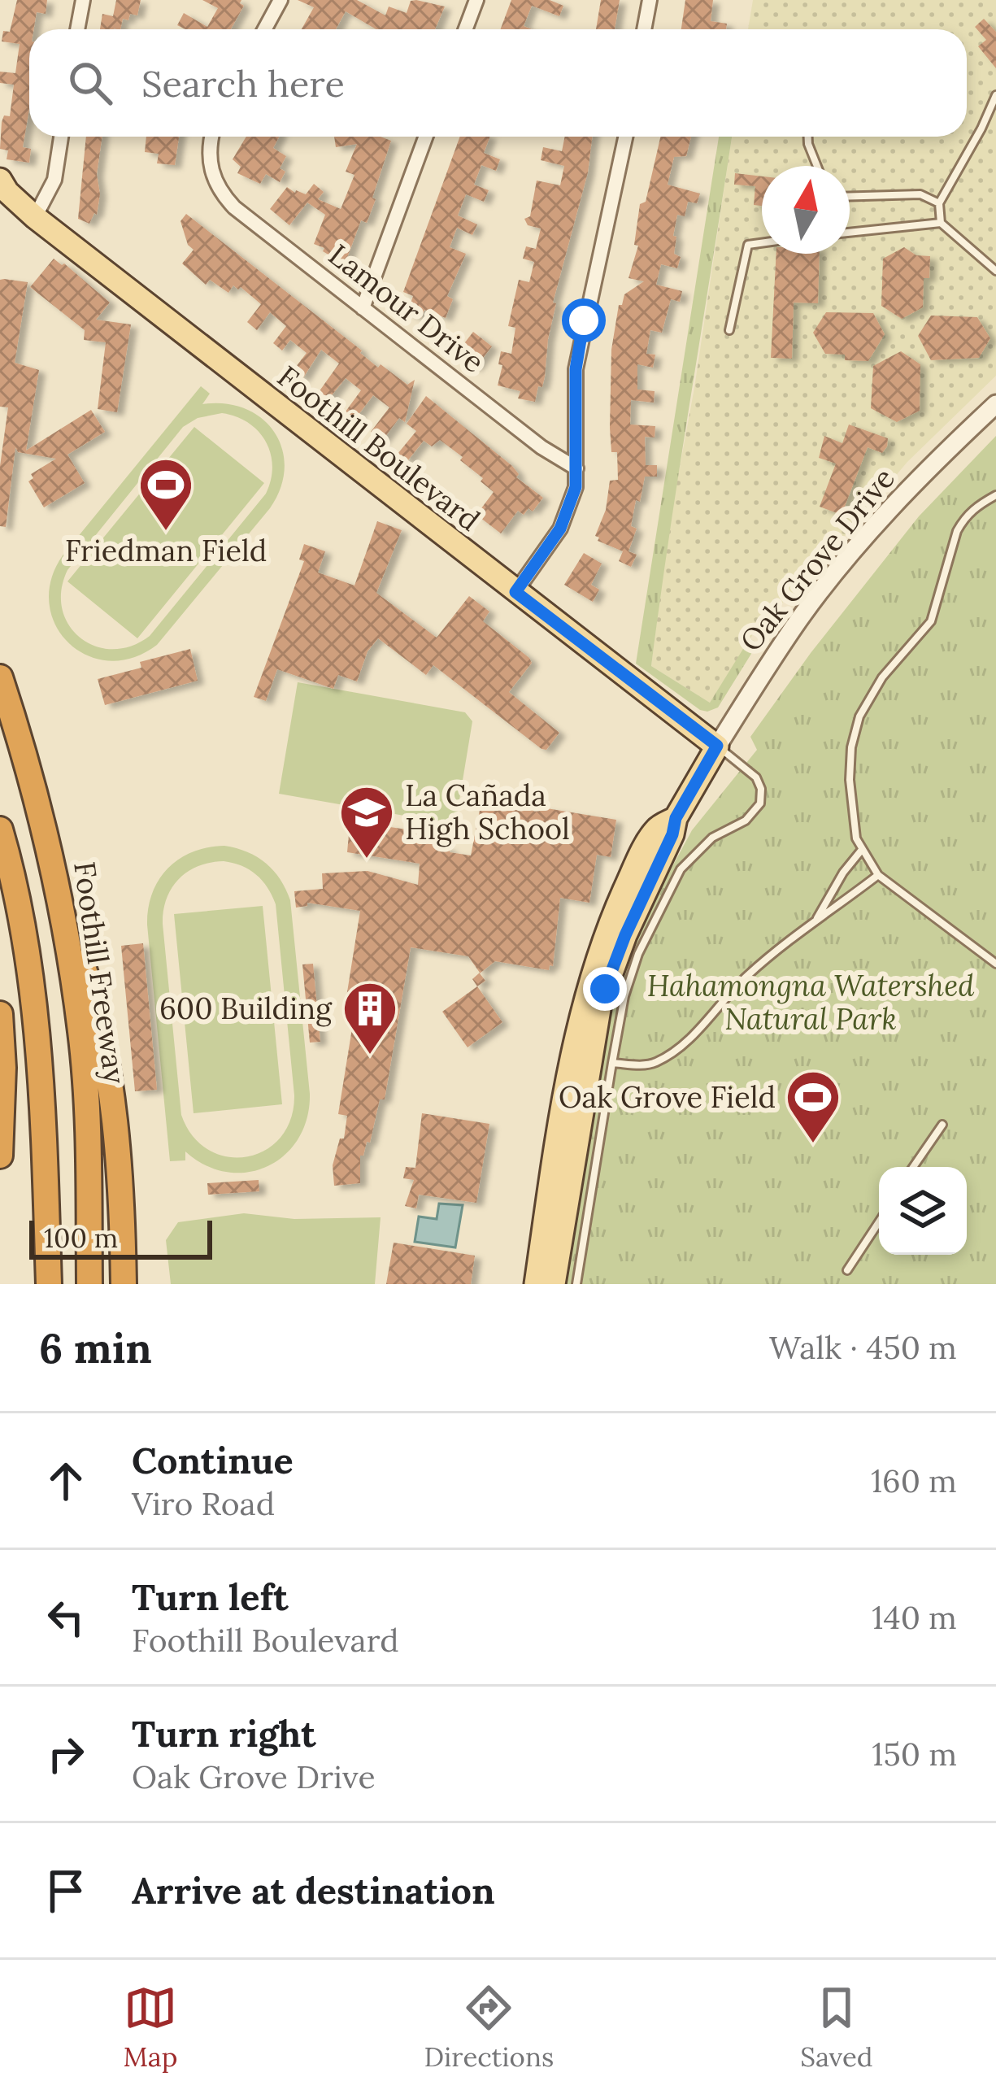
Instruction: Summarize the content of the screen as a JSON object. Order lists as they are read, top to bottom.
{
  "streets": {
    "highway": ["Foothill Freeway"],
    "main road": ["Foothill Boulevard", "Oak Grove Drive"],
    "street": ["Lamour Drive"]
  },
  "crossings": [
    ["Foothill Boulevard", "Oak Grove Drive"]
  ],
  "parks": ["Hahamongna Watershed Natural Park"],
  "places": {
    "sports": ["Friedman Field", "Oak Grove Field"],
    "school or university": ["La Cañada High School"],
    "building": ["600 Building"]
  },
  "scale_bar": "100 m",
  "north": "top",
  "page": {
    "search": "Search here",
    "scale": "100 m",
    "heading": ["6 min", "Walk · 450 m"],
    "list": [
      ["Continue", "Viro Road", "160 m"],
      ["Turn left", "Foothill Boulevard", "140 m"],
      ["Turn right", "Oak Grove Drive", "150 m"],
      "Arrive at destination"
    ],
    "nav": ["Map", "Directions", "Saved"]
  }
}
